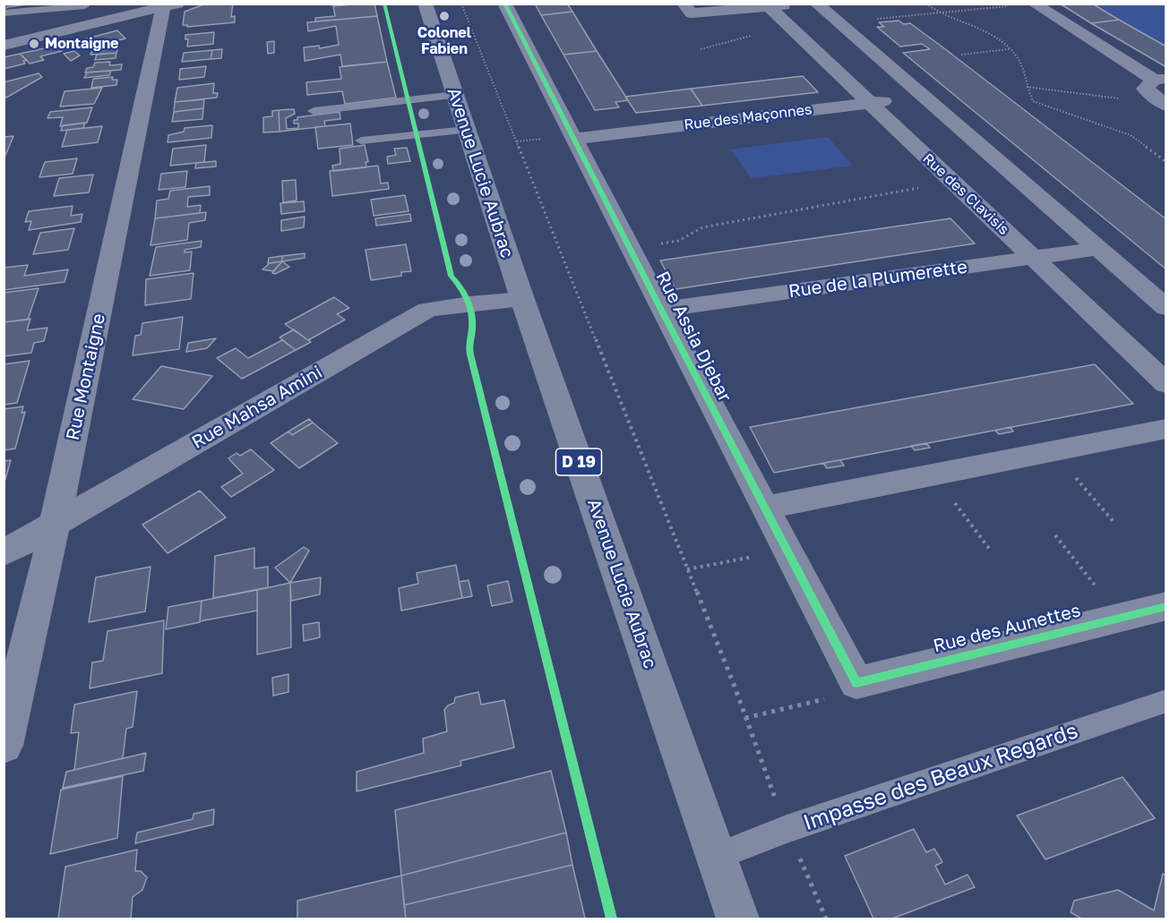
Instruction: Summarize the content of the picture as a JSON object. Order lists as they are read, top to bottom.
{
  "streets": {
    "main road": ["Avenue Lucie Aubrac", "D 19"],
    "street": [
      "Rue des Maçonnes",
      "Rue des Clavisis",
      "Rue de la Plumerette",
      "Rue Assia Djebar",
      "Rue Montaigne",
      "Rue Mahsa Amini",
      "Rue des Aunettes"
    ],
    "lane": ["Impasse des Beaux Regards"]
  },
  "crossings": [
    ["Rue des Maçonnes", "Rue des Clavisis"],
    ["Rue des Maçonnes", "Rue Assia Djebar"],
    ["Avenue Lucie Aubrac", "Rue Mahsa Amini"],
    ["Avenue Lucie Aubrac", "Impasse des Beaux Regards"],
    ["Rue des Clavisis", "Rue de la Plumerette"],
    ["Rue de la Plumerette", "Rue Assia Djebar"],
    ["Rue Assia Djebar", "Rue des Aunettes"],
    ["Rue Montaigne", "Rue Mahsa Amini"]
  ],
  "places": ["Colonel Fabien", "Montaigne"]
}
